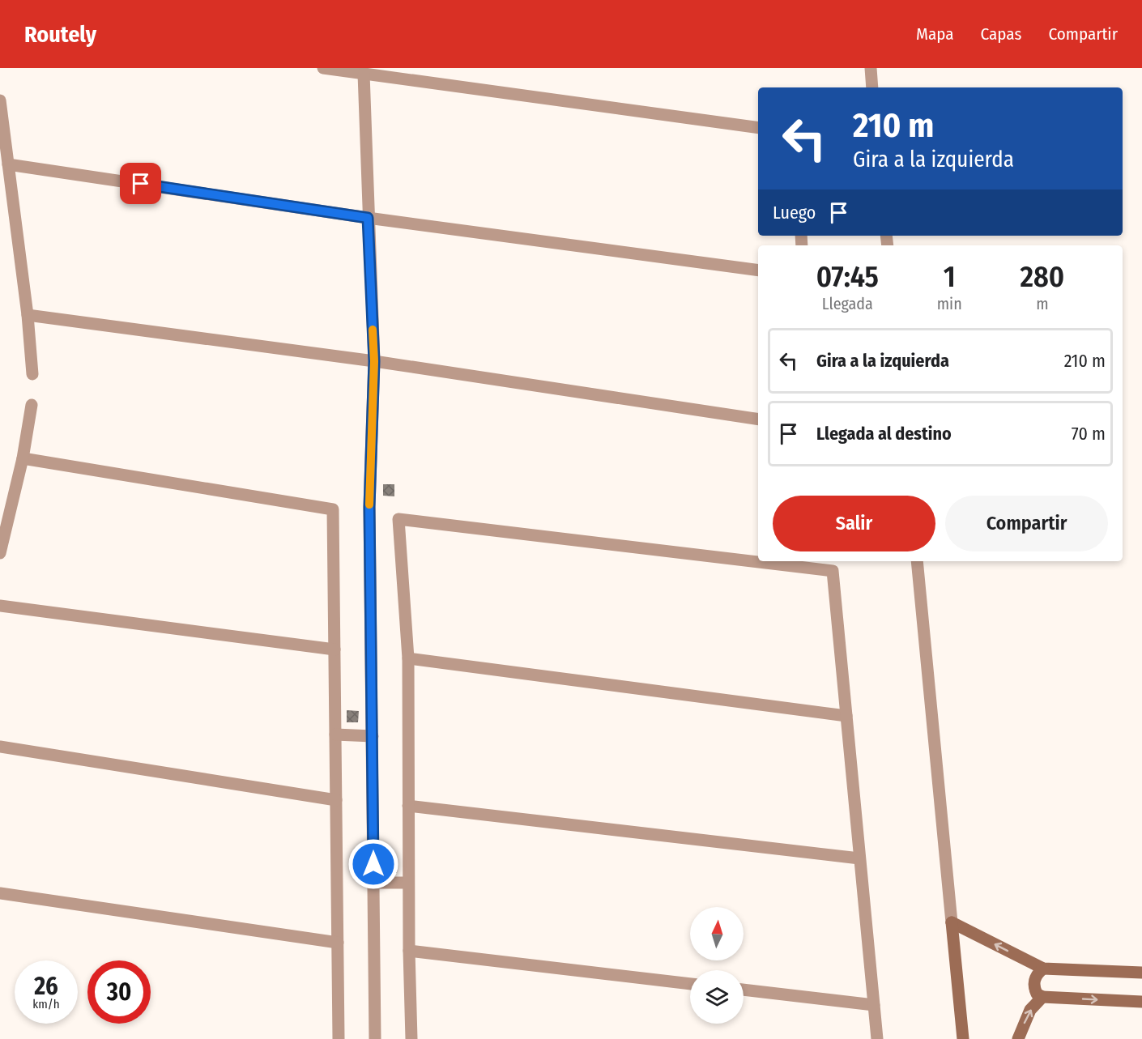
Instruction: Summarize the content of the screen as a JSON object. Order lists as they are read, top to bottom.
{
  "north": "top",
  "page": {
    "header": "Routely",
    "nav": ["Mapa", "Capas", "Compartir"],
    "turn": ["210 m", "Gira a la izquierda"],
    "then": "Luego",
    "eta": [
      "07:45",
      "Llegada",
      "1",
      "min",
      "280",
      "m"
    ],
    "list": [
      {
        "name": "Gira a la izquierda",
        "value": "210 m"
      },
      {
        "name": "Llegada al destino",
        "value": "70 m"
      }
    ],
    "buttons": ["Salir", "Compartir"],
    "speed": "26 km/h",
    "limit": "30"
  }
}
